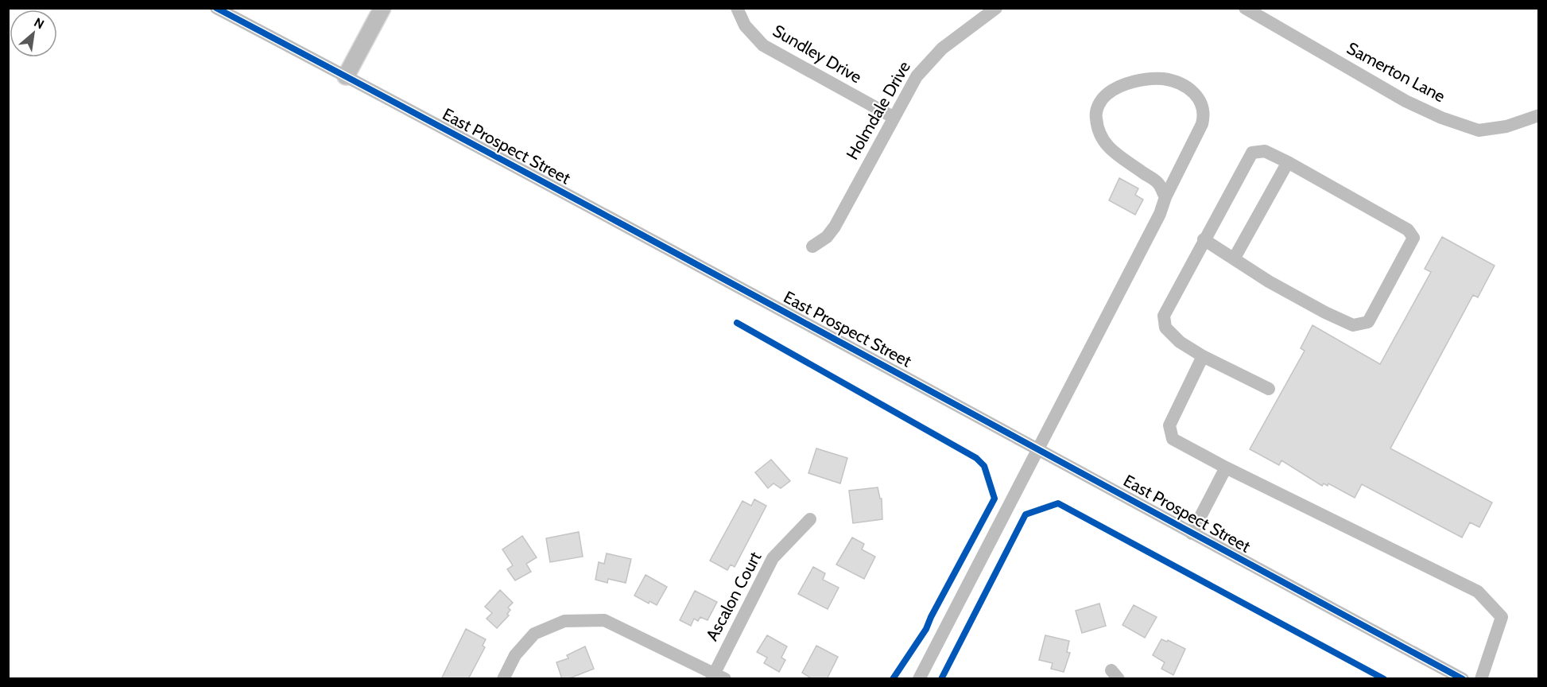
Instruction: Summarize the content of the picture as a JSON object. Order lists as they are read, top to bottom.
{
  "streets": {
    "street": [
      "Sundley Drive",
      "Samerton Lane",
      "Holmdale Drive",
      "East Prospect Street",
      "Ascalon Court"
    ]
  },
  "crossings": [
    ["Sundley Drive", "Holmdale Drive"]
  ],
  "north": "top right"
}
